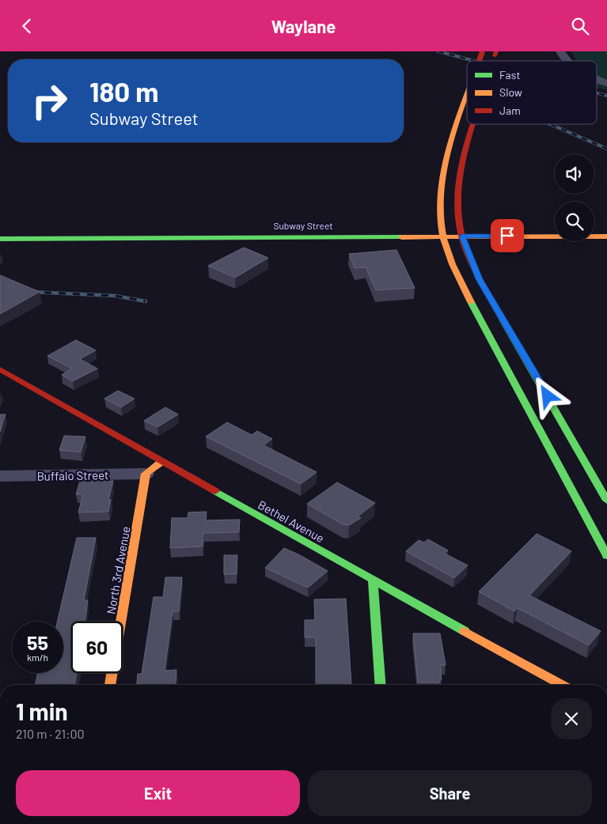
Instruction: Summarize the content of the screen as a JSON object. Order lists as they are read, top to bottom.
{
  "streets": {
    "main road": ["Subway Street", "Bethel Avenue", "North 3rd Avenue"],
    "street": ["Buffalo Street"]
  },
  "crossings": [
    ["Buffalo Street", "North 3rd Avenue"]
  ],
  "legend": ["Fast", "Slow", "Jam"],
  "page": {
    "header": "Waylane",
    "turn": ["180 m", "Subway Street"],
    "speed": "55 km/h",
    "limit": "60",
    "heading": ["1 min", "210 m · 21:00"],
    "buttons": ["Exit", "Share"]
  }
}
